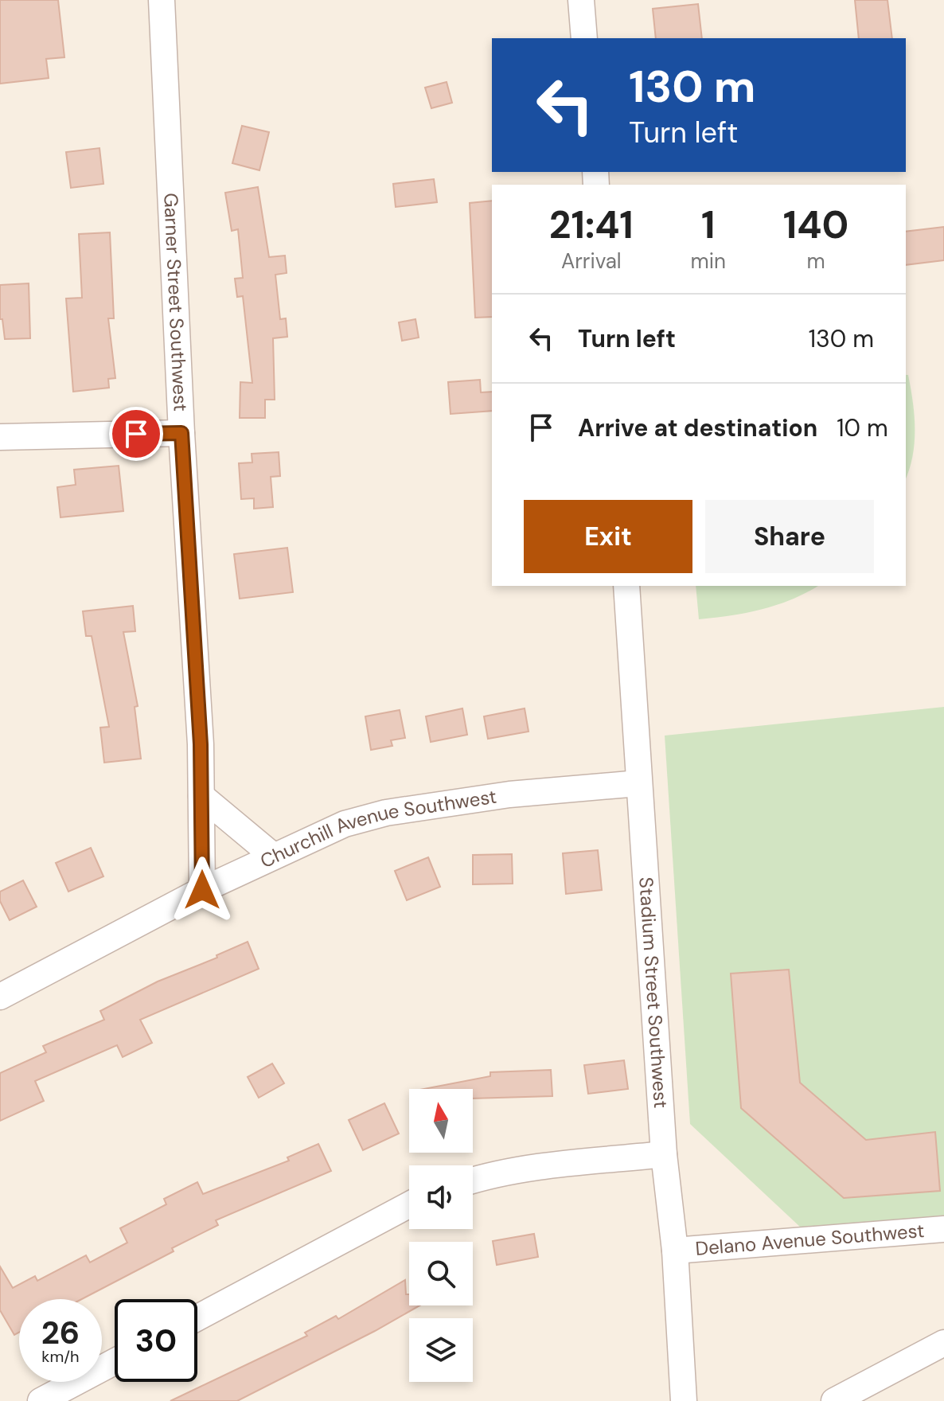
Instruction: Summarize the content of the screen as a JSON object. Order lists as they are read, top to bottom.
{
  "streets": {
    "street": [
      "Garner Street Southwest",
      "Churchill Avenue Southwest",
      "Stadium Street Southwest",
      "Delano Avenue Southwest"
    ]
  },
  "crossings": [
    ["Garner Street Southwest", "Churchill Avenue Southwest"],
    ["Churchill Avenue Southwest", "Stadium Street Southwest"],
    ["Stadium Street Southwest", "Delano Avenue Southwest"]
  ],
  "north": "top",
  "page": {
    "turn": ["130 m", "Turn left"],
    "eta": [
      "21:41",
      "Arrival",
      "1",
      "min",
      "140",
      "m"
    ],
    "list": [
      {
        "name": "Turn left",
        "value": "130 m"
      },
      {
        "name": "Arrive at destination",
        "value": "10 m"
      }
    ],
    "buttons": ["Exit", "Share"],
    "speed": "26 km/h",
    "limit": "30"
  }
}
